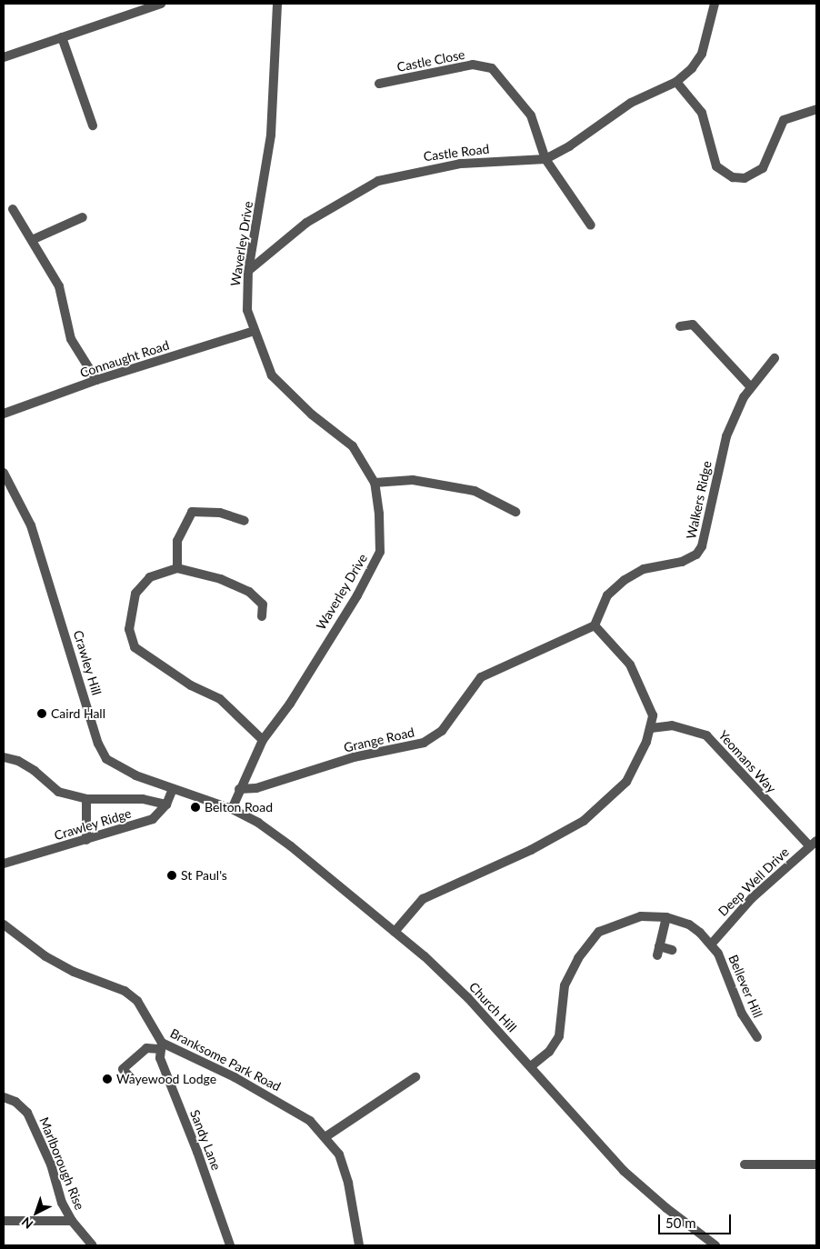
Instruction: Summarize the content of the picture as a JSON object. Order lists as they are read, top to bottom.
{
  "streets": {
    "street": [
      "Castle Close",
      "Castle Road",
      "Waverley Drive",
      "Connaught Road",
      "Walkers Ridge",
      "Crawley Hill",
      "Grange Road",
      "Yeomans Way",
      "Crawley Ridge",
      "Deep Well Drive",
      "Bellever Hill",
      "Church Hill",
      "Branksome Park Road",
      "Sandy Lane",
      "Marlborough Rise"
    ]
  },
  "crossings": [
    ["Castle Close", "Castle Road"],
    ["Castle Road", "Waverley Drive"],
    ["Waverley Drive", "Connaught Road"],
    ["Waverley Drive", "Crawley Hill"],
    ["Waverley Drive", "Grange Road"],
    ["Waverley Drive", "Church Hill"],
    ["Walkers Ridge", "Grange Road"],
    ["Crawley Hill", "Crawley Ridge"],
    ["Crawley Hill", "Church Hill"],
    ["Yeomans Way", "Deep Well Drive"],
    ["Deep Well Drive", "Bellever Hill"],
    ["Bellever Hill", "Church Hill"],
    ["Branksome Park Road", "Sandy Lane"]
  ],
  "places": [
    "Caird Hall",
    "Belton Road",
    "St Paul's",
    "Wayewood Lodge"
  ],
  "scale_bar": "50 m",
  "north": "bottom left"
}
